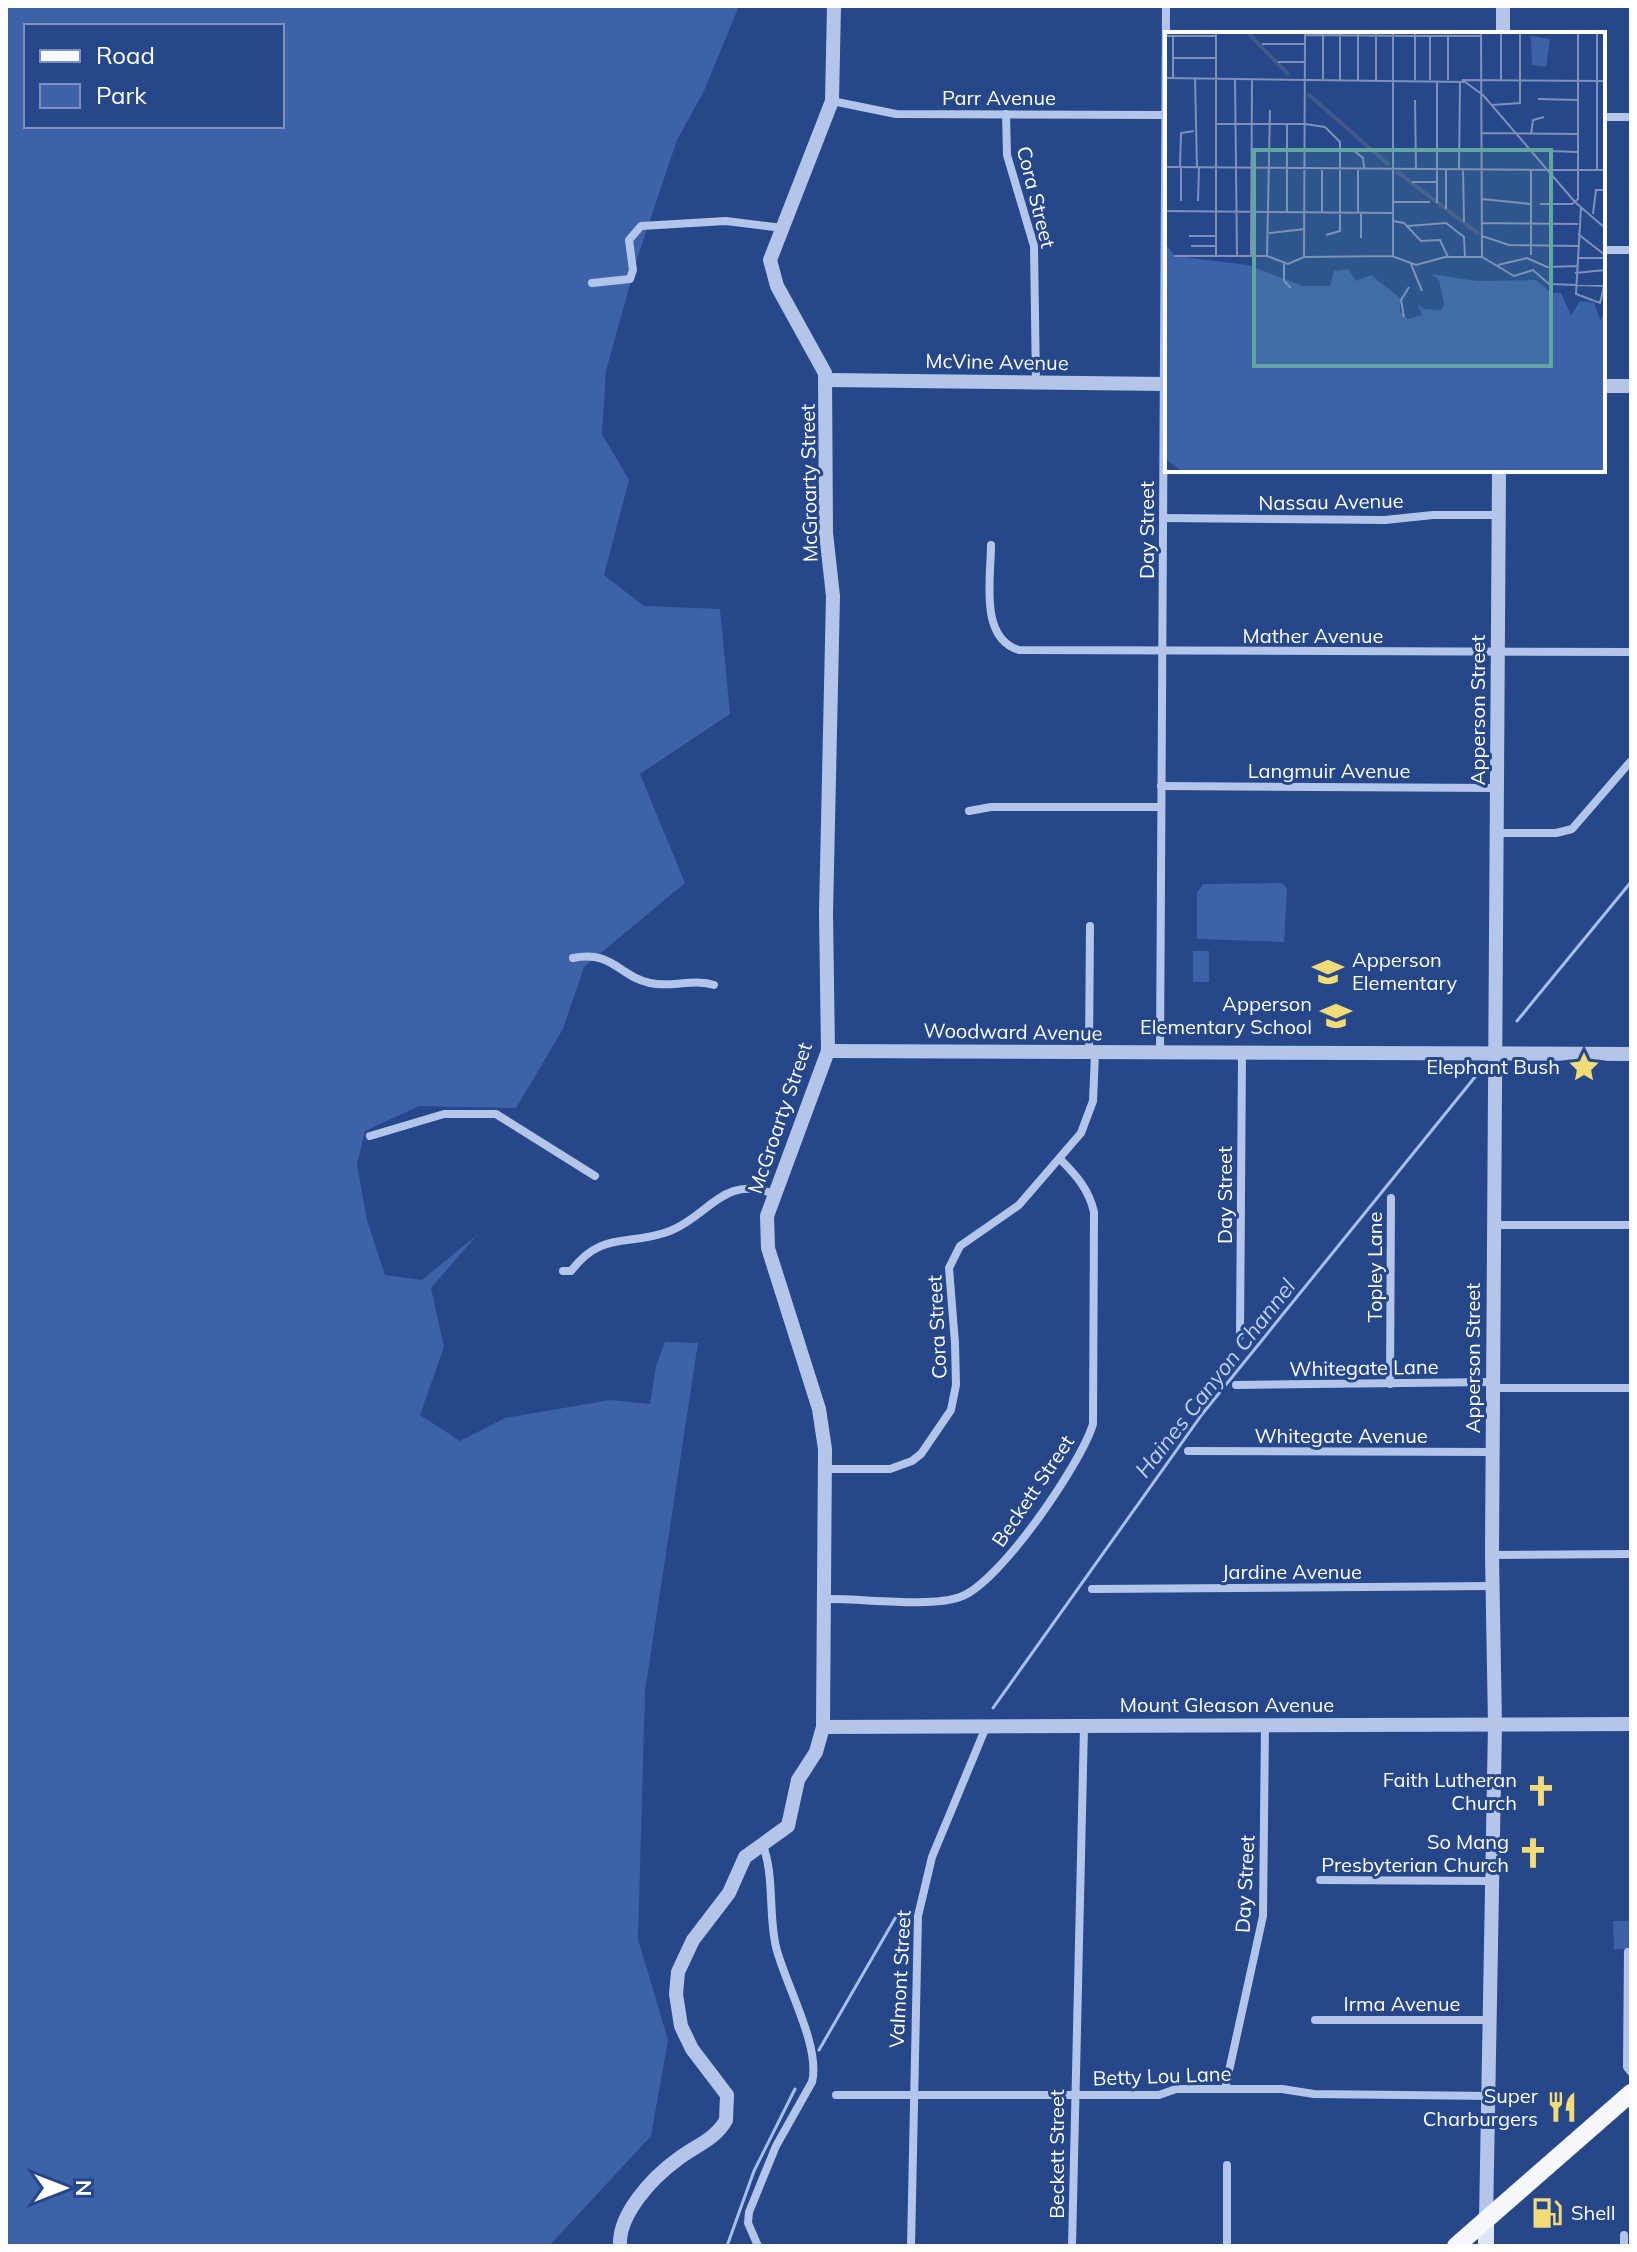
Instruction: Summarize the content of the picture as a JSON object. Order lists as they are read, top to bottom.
{
  "streets": {
    "main road": ["Apperson Street"],
    "street": [
      "Parr Avenue",
      "Cora Street",
      "McVine Avenue",
      "McGroarty Street",
      "Nassau Avenue",
      "Day Street",
      "Mather Avenue",
      "Langmuir Avenue",
      "Woodward Avenue",
      "Topley Lane",
      "Whitegate Lane",
      "Whitegate Avenue",
      "Beckett Street",
      "Jardine Avenue",
      "Mount Gleason Avenue",
      "Valmont Street",
      "Irma Avenue",
      "Betty Lou Lane"
    ]
  },
  "crossings": [
    ["Parr Avenue", "Cora Street"],
    ["Parr Avenue", "McGroarty Street"],
    ["Cora Street", "McVine Avenue"],
    ["Cora Street", "McGroarty Street"],
    ["Cora Street", "Woodward Avenue"],
    ["Cora Street", "Beckett Street"],
    ["McVine Avenue", "McGroarty Street"],
    ["McVine Avenue", "Day Street"],
    ["McGroarty Street", "Woodward Avenue"],
    ["McGroarty Street", "Beckett Street"],
    ["McGroarty Street", "Mount Gleason Avenue"],
    ["Nassau Avenue", "Day Street"],
    ["Nassau Avenue", "Apperson Street"],
    ["Day Street", "Mather Avenue"],
    ["Day Street", "Langmuir Avenue"],
    ["Day Street", "Woodward Avenue"],
    ["Day Street", "Mount Gleason Avenue"],
    ["Day Street", "Betty Lou Lane"],
    ["Mather Avenue", "Apperson Street"],
    ["Apperson Street", "Langmuir Avenue"],
    ["Apperson Street", "Woodward Avenue"],
    ["Apperson Street", "Whitegate Lane"],
    ["Apperson Street", "Whitegate Avenue"],
    ["Apperson Street", "Jardine Avenue"],
    ["Apperson Street", "Mount Gleason Avenue"],
    ["Apperson Street", "Irma Avenue"],
    ["Apperson Street", "Betty Lou Lane"],
    ["Topley Lane", "Whitegate Lane"],
    ["Beckett Street", "Mount Gleason Avenue"],
    ["Beckett Street", "Betty Lou Lane"],
    ["Mount Gleason Avenue", "Valmont Street"],
    ["Valmont Street", "Betty Lou Lane"]
  ],
  "water": ["Haines Canyon Channel"],
  "places": {
    "school or university": ["Apperson Elementary", "Apperson Elementary School"],
    "place": ["Elephant Bush"],
    "church": ["Faith Lutheran Church", "So Mang Presbyterian Church"],
    "restaurant": ["Super Charburgers"],
    "fuel station": ["Shell"]
  },
  "legend": ["Road", "Park"],
  "north": "right"
}
